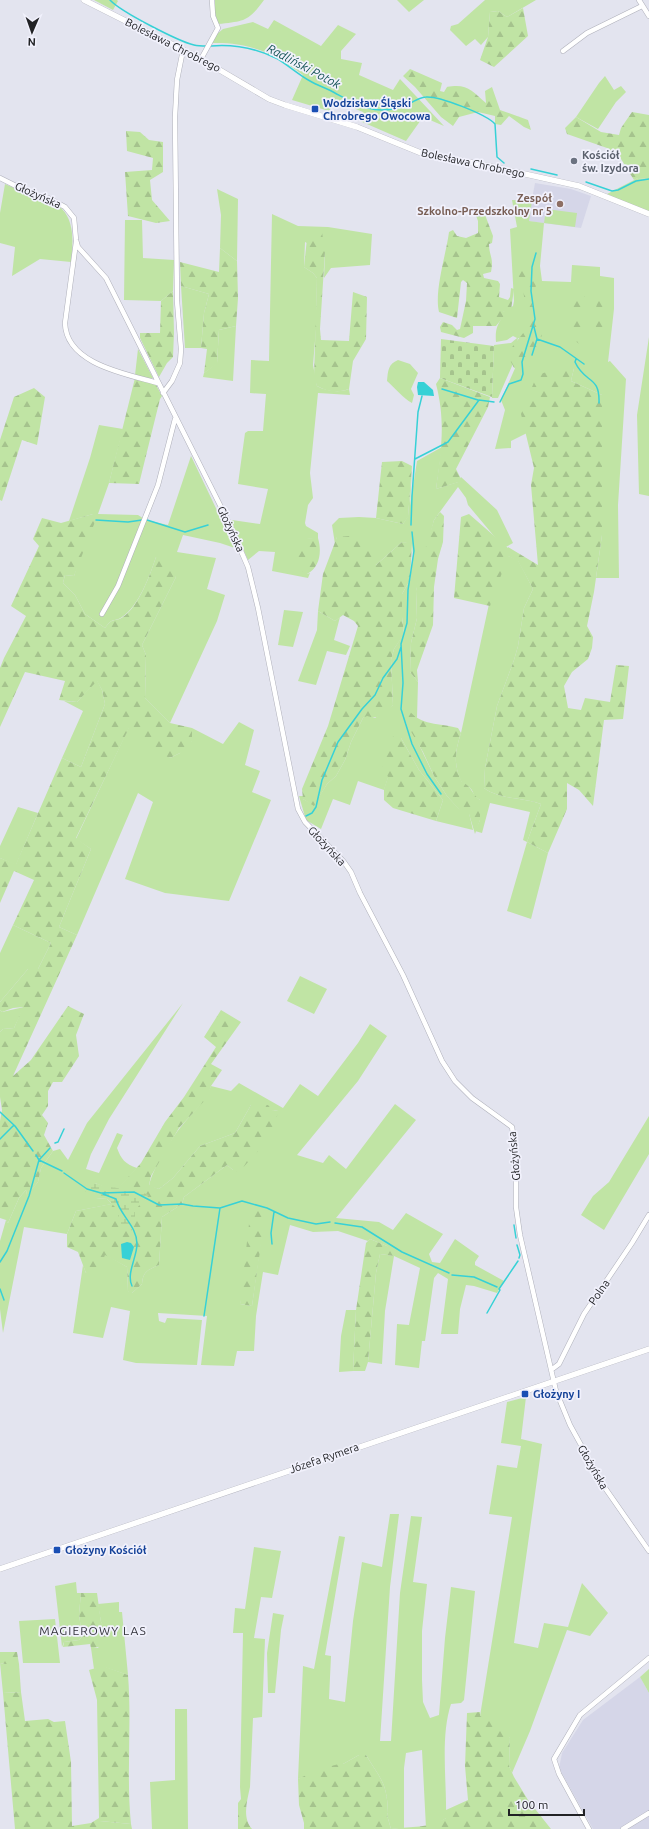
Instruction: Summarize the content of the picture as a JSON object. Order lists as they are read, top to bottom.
{
  "streets": {
    "street": [
      "Bolesława Chrobrego",
      "Głożyńska",
      "Polna",
      "Józefa Rymera"
    ]
  },
  "crossings": [
    ["Głożyńska", "Polna"],
    ["Głożyńska", "Józefa Rymera"]
  ],
  "districts": ["MAGIEROWY LAS"],
  "water": ["Radliński Potok"],
  "places": {
    "transit": ["Wodzisław Śląski Chrobrego Owocowa", "Głożyny I", "Głożyny Kościół"],
    "other": ["Kościół św. Izydora", "Zespół Szkolno-Przedszkolny nr 5"]
  },
  "scale_bar": "100 m",
  "north": "bottom"
}
